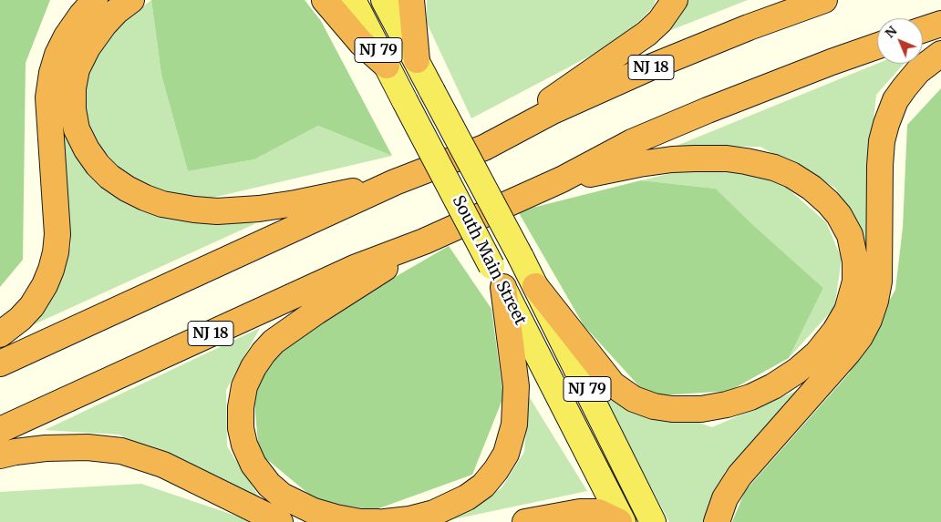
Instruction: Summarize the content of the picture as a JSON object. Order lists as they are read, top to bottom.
{
  "streets": {
    "highway": ["NJ 18"],
    "main road": ["NJ 79", "South Main Street"]
  },
  "north": "top left"
}
